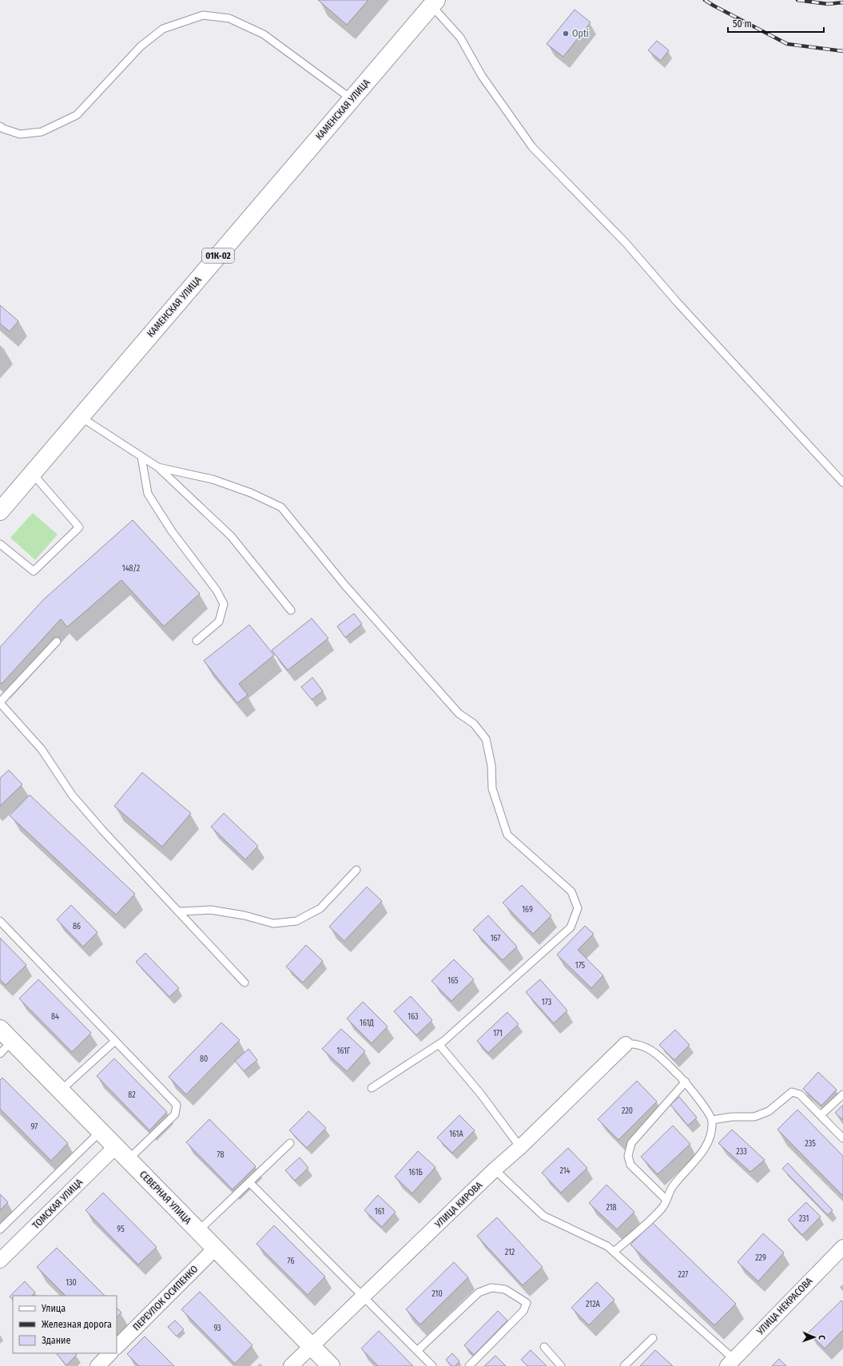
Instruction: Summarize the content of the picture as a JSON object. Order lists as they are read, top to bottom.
{
  "streets": {
    "main road": ["КАМЕНСКАЯ УЛИЦА", "01К-02", "СЕВЕРНАЯ УЛИЦА"],
    "street": [
      "ТОМСКАЯ УЛИЦА",
      "УЛИЦА КИРОВА",
      "ПЕРЕУЛОК ОСИПЕНКО",
      "УЛИЦА НЕКРАСОВА"
    ]
  },
  "crossings": [
    ["СЕВЕРНАЯ УЛИЦА", "ТОМСКАЯ УЛИЦА"],
    ["СЕВЕРНАЯ УЛИЦА", "УЛИЦА КИРОВА"],
    ["СЕВЕРНАЯ УЛИЦА", "ПЕРЕУЛОК ОСИПЕНКО"]
  ],
  "places": ["Opti"],
  "house_numbers": [
    "148/2",
    "169",
    "86",
    "167",
    "175",
    "165",
    "173",
    "84",
    "163",
    "161Д",
    "171",
    "161Г",
    "80",
    "82",
    "220",
    "97",
    "161А",
    "235",
    "233",
    "78",
    "214",
    "161Б",
    "218",
    "161",
    "231",
    "95",
    "212",
    "229",
    "76",
    "227",
    "130",
    "210",
    "212А",
    "93"
  ],
  "legend": ["Улица", "Железная дорога", "Здание"],
  "scale_bar": "50 m",
  "north": "right"
}
